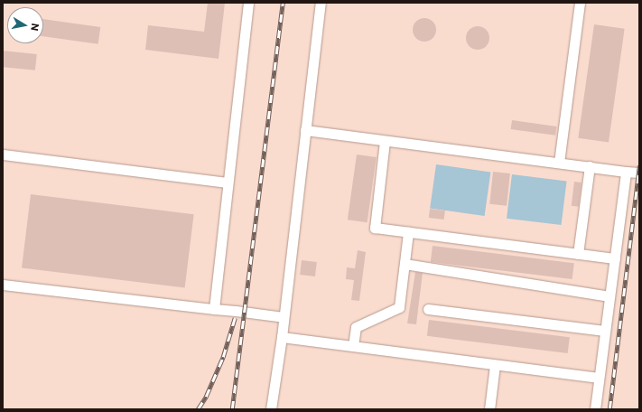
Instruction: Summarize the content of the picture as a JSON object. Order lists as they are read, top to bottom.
{
  "north": "right"
}
